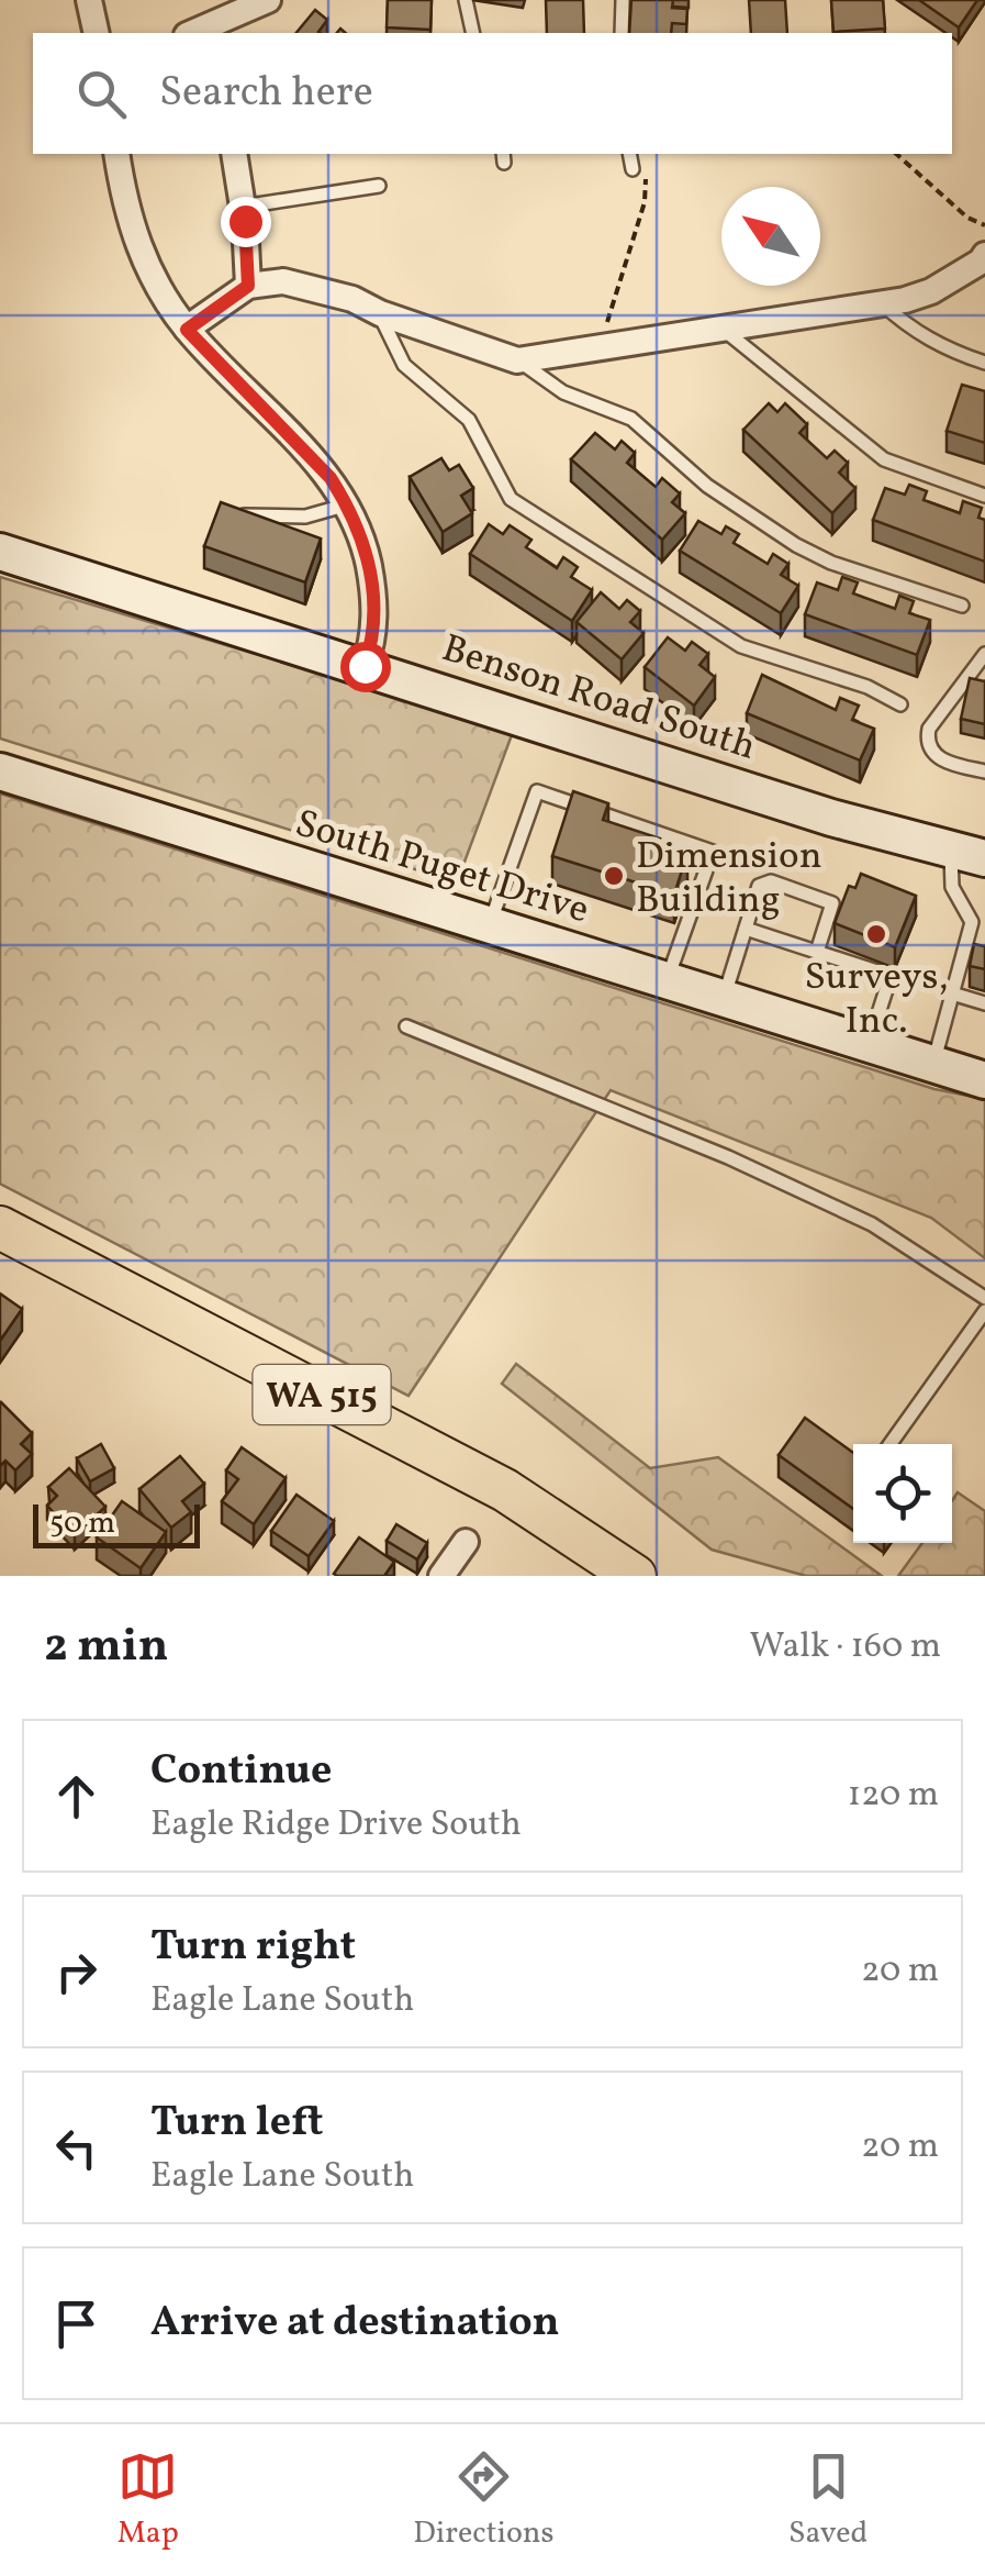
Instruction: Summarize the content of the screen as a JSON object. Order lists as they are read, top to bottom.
{
  "streets": {
    "main road": ["WA 515"],
    "street": ["Benson Road South", "South Puget Drive"]
  },
  "places": ["Dimension Building", "Surveys, Inc."],
  "scale_bar": "50 m",
  "north": "top left",
  "page": {
    "search": "Search here",
    "scale": "50 m",
    "heading": ["2 min", "Walk · 160 m"],
    "list": [
      ["Continue", "Eagle Ridge Drive South", "120 m"],
      ["Turn right", "Eagle Lane South", "20 m"],
      ["Turn left", "Eagle Lane South", "20 m"],
      "Arrive at destination"
    ],
    "nav": ["Map", "Directions", "Saved"]
  }
}
